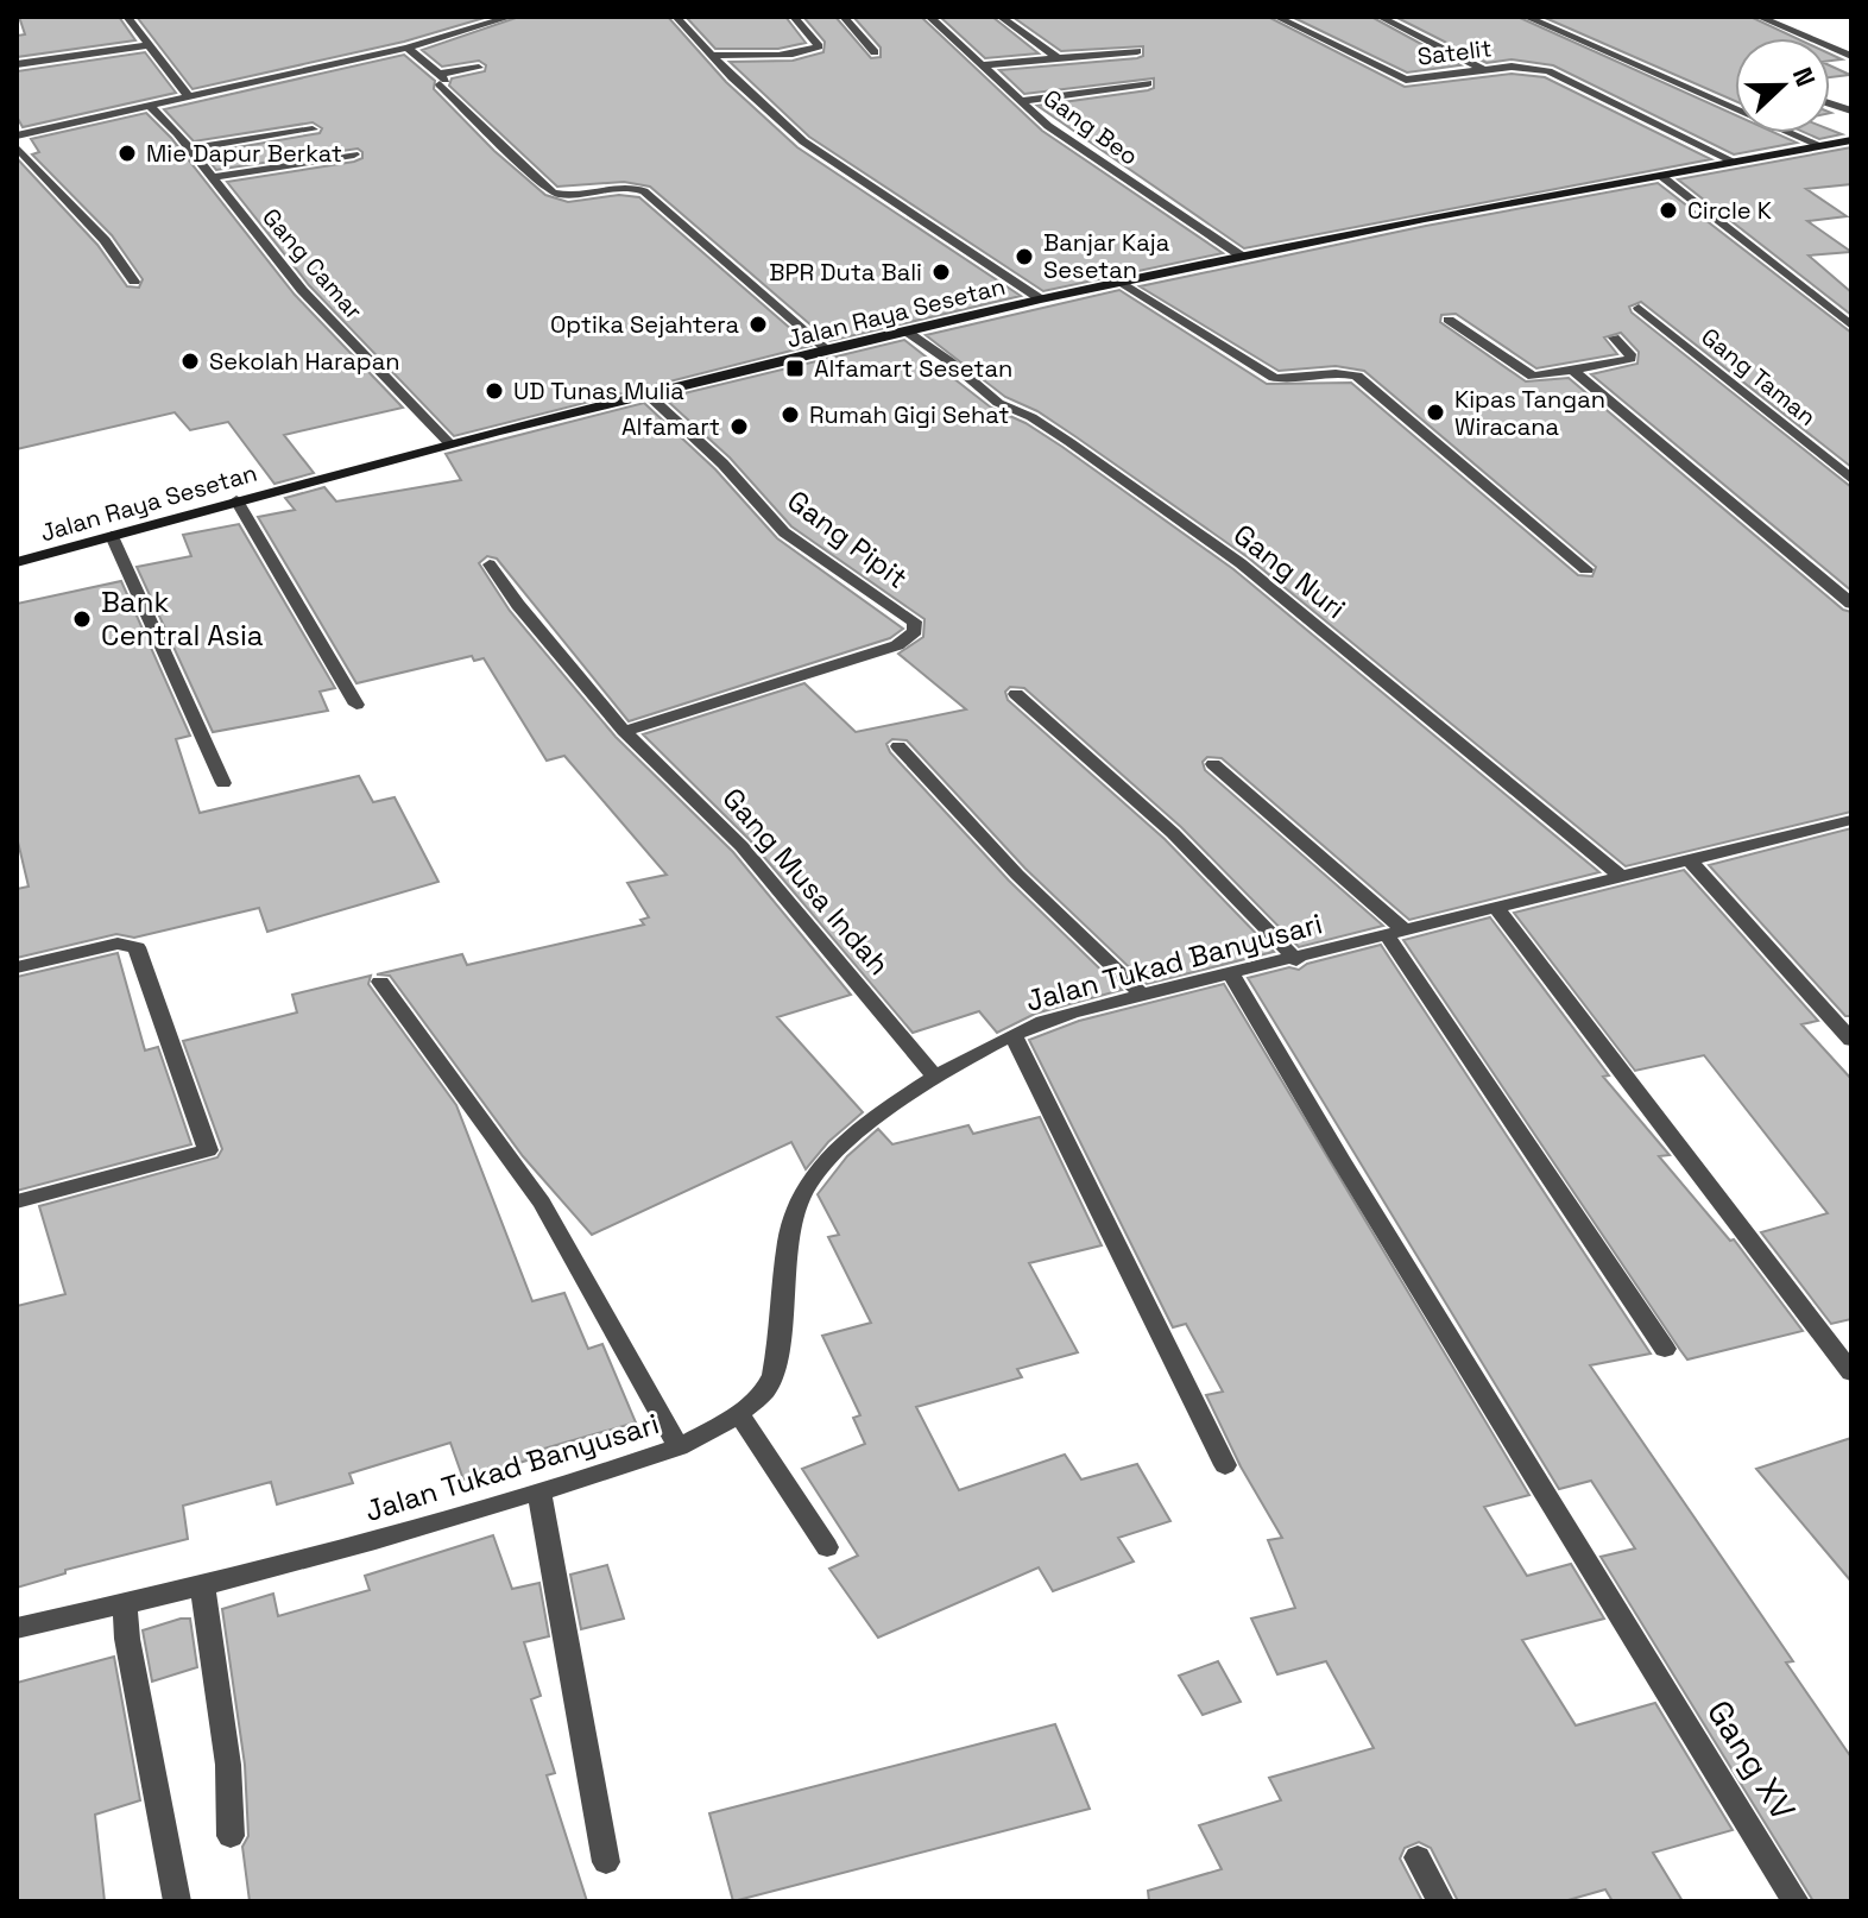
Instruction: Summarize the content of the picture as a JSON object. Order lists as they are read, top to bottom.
{
  "streets": {
    "main road": ["Jalan Raya Sesetan"],
    "street": [
      "Satelit",
      "Gang Beo",
      "Gang Camar",
      "Gang Taman",
      "Gang Pipit",
      "Gang Nuri",
      "Gang Musa Indah",
      "Jalan Tukad Banyusari",
      "Gang XV"
    ]
  },
  "crossings": [
    ["Satelit", "Jalan Raya Sesetan"],
    ["Gang Beo", "Jalan Raya Sesetan"],
    ["Gang Camar", "Jalan Raya Sesetan"],
    ["Jalan Raya Sesetan", "Gang Pipit"],
    ["Jalan Raya Sesetan", "Gang Nuri"],
    ["Gang Pipit", "Gang Musa Indah"],
    ["Gang Nuri", "Jalan Tukad Banyusari"],
    ["Gang Musa Indah", "Jalan Tukad Banyusari"],
    ["Jalan Tukad Banyusari", "Gang XV"]
  ],
  "places": {
    "other": [
      "Mie Dapur Berkat",
      "Circle K",
      "Banjar Kaja Sesetan",
      "BPR Duta Bali",
      "Optika Sejahtera",
      "Sekolah Harapan",
      "UD Tunas Mulia",
      "Kipas Tangan Wiracana",
      "Rumah Gigi Sehat",
      "Alfamart",
      "Bank Central Asia"
    ],
    "transit": ["Alfamart Sesetan"]
  },
  "north": "right"
}
